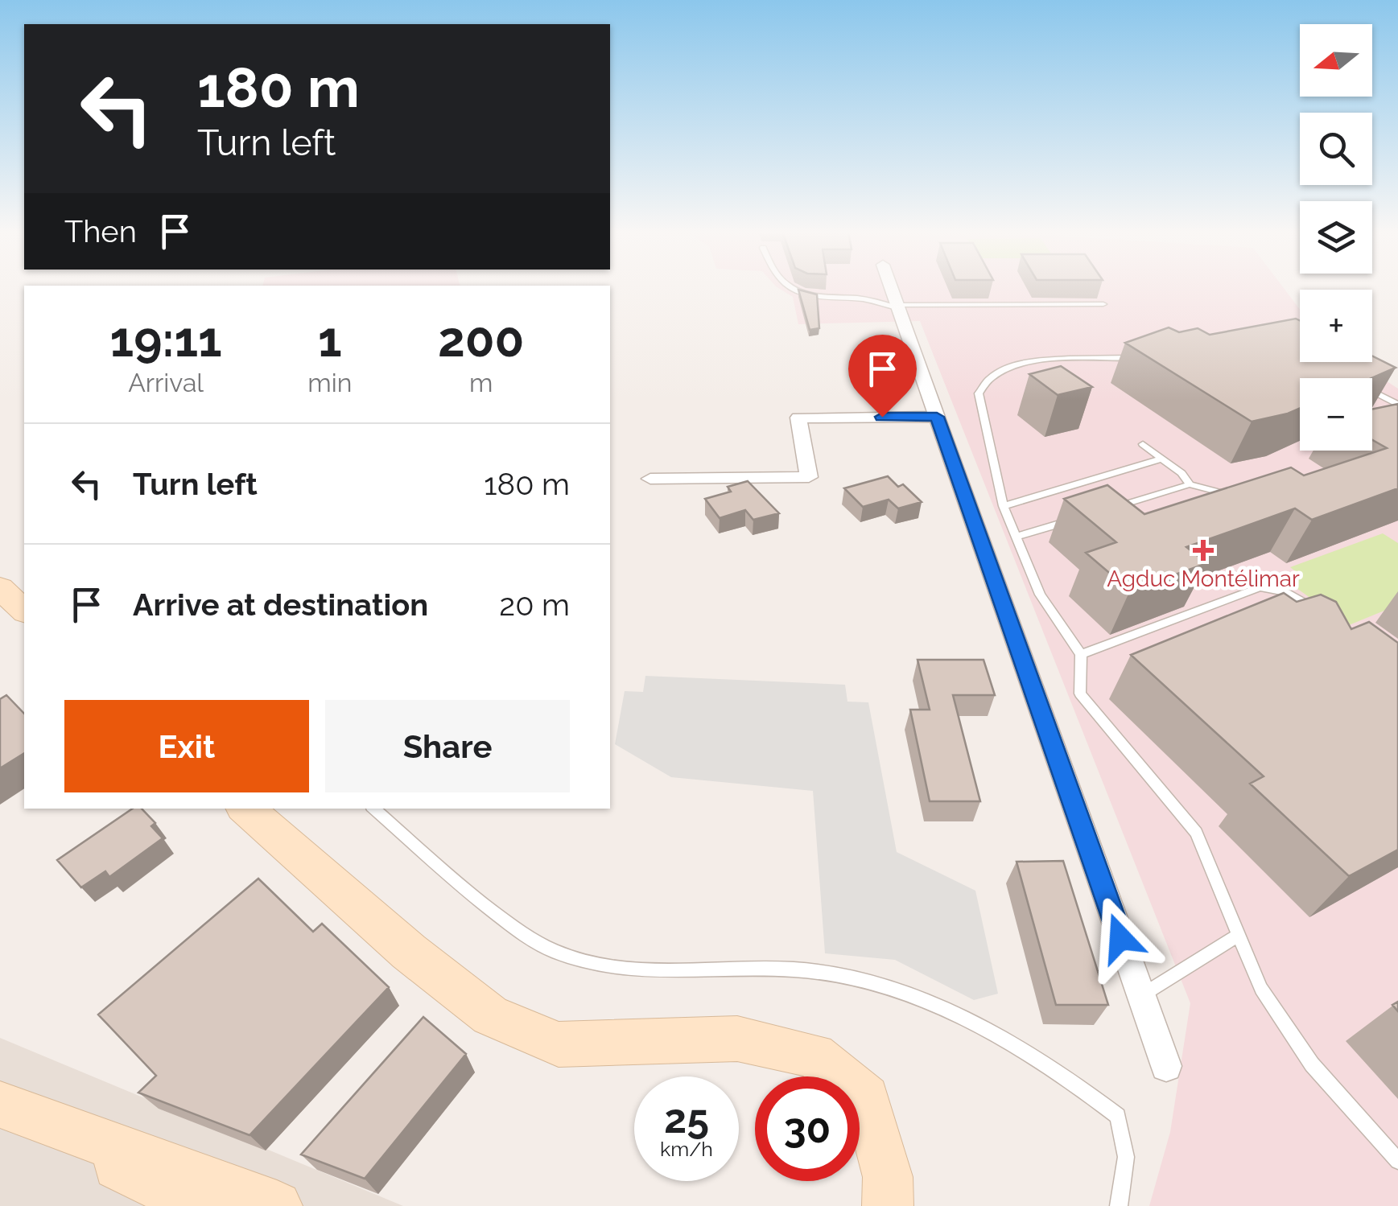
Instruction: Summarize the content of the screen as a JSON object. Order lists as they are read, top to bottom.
{
  "places": {
    "health": ["Agduc Montélimar"]
  },
  "north": "left",
  "page": {
    "map_buttons": ["+", "−"],
    "turn": ["180 m", "Turn left"],
    "then": "Then",
    "eta": [
      "19:11",
      "Arrival",
      "1",
      "min",
      "200",
      "m"
    ],
    "list": [
      {
        "name": "Turn left",
        "value": "180 m"
      },
      {
        "name": "Arrive at destination",
        "value": "20 m"
      }
    ],
    "buttons": ["Exit", "Share"],
    "speed": "25 km/h",
    "limit": "30"
  }
}
